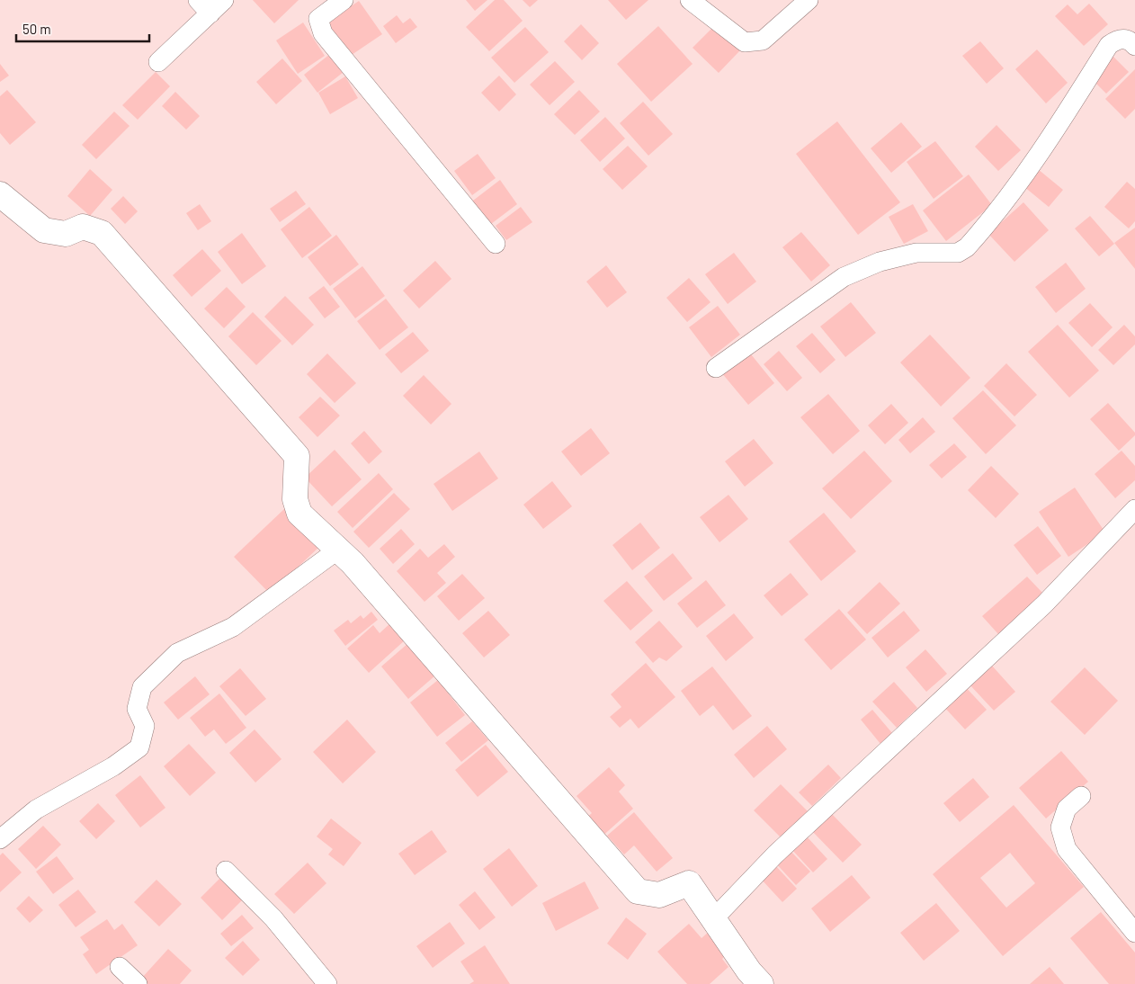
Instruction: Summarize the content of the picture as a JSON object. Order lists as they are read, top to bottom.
{
  "scale_bar": "50 m"
}
